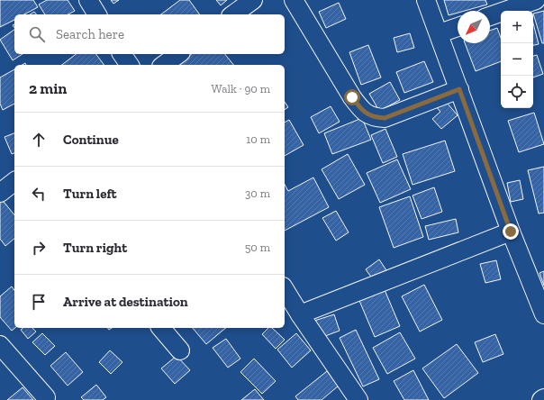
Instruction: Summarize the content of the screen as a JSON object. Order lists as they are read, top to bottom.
{
  "north": "bottom left",
  "page": {
    "map_buttons": ["+", "−"],
    "search": "Search here",
    "heading": ["2 min", "Walk · 90 m"],
    "list": [
      ["Continue", "10 m"],
      ["Turn left", "30 m"],
      ["Turn right", "50 m"],
      "Arrive at destination"
    ]
  }
}
